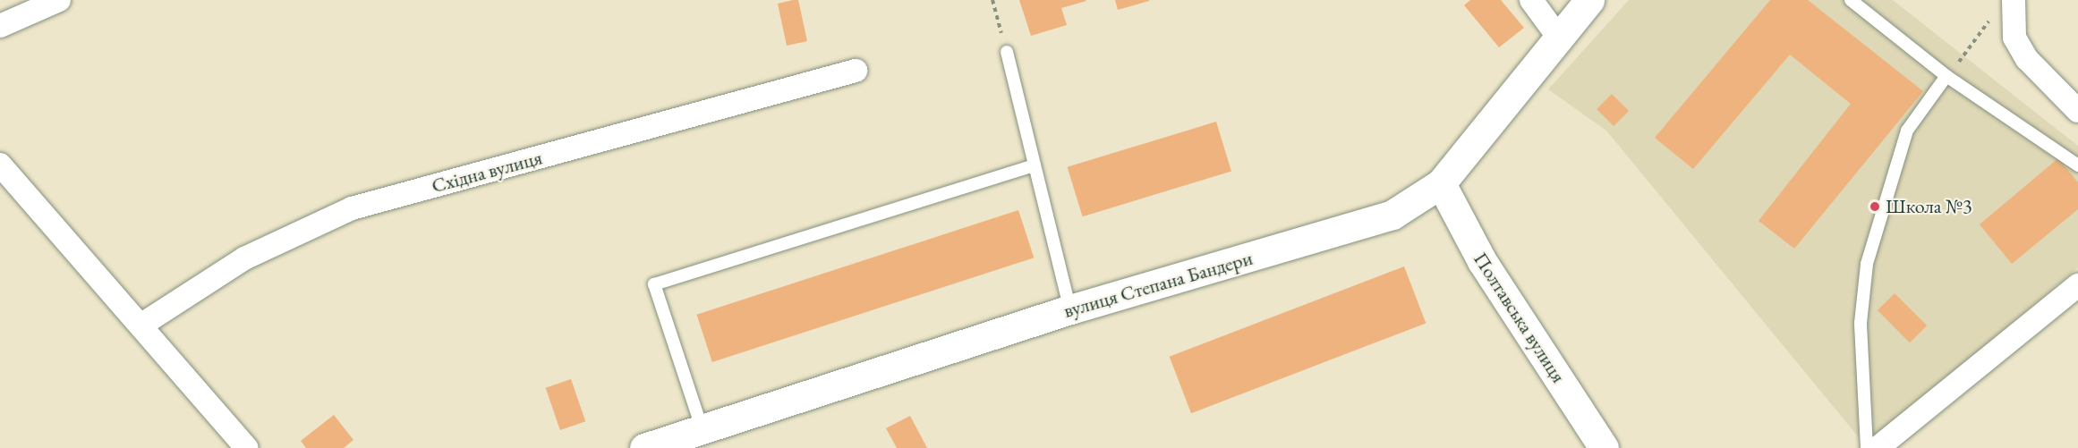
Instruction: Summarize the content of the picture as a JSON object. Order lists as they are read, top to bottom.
{
  "streets": {
    "street": ["Східна вулиця", "вулиця Степана Бандери", "Полтавська вулиця"]
  },
  "crossings": [
    ["вулиця Степана Бандери", "Полтавська вулиця"]
  ],
  "places": ["Школа №3"]
}
